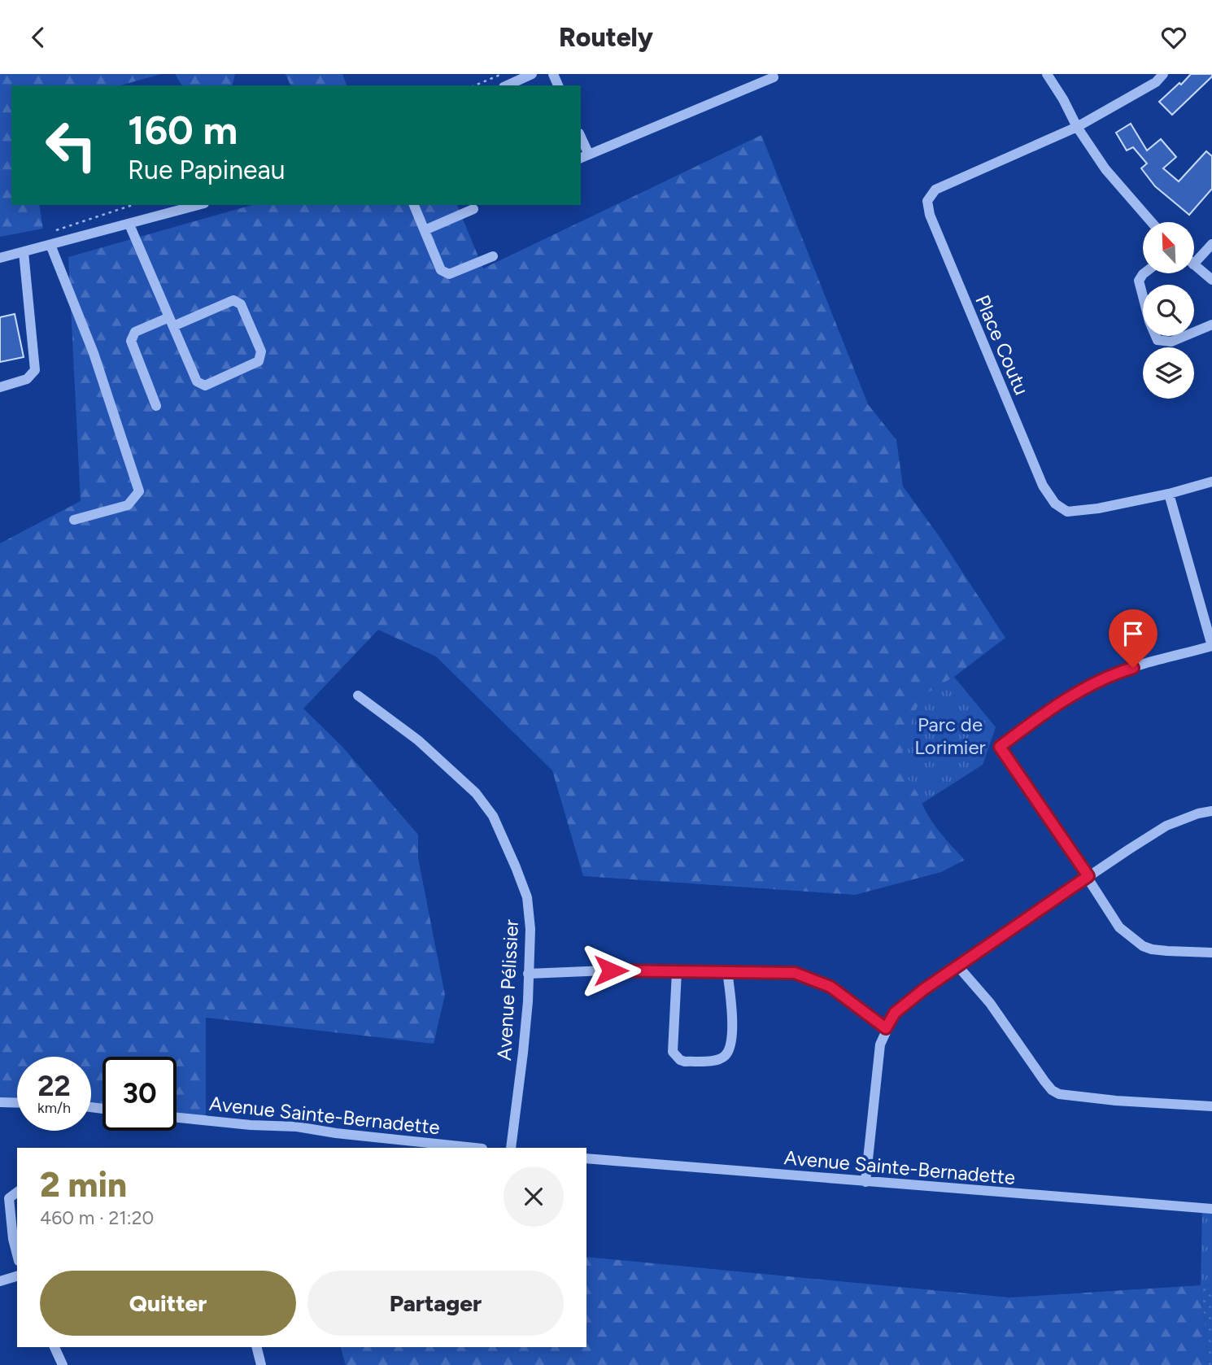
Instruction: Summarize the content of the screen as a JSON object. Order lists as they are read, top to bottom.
{
  "streets": {
    "street": ["Place Coutu", "Avenue Pélissier", "Avenue Sainte-Bernadette"]
  },
  "parks": ["Parc de Lorimier"],
  "north": "top left",
  "page": {
    "header": "Routely",
    "turn": ["160 m", "Rue Papineau"],
    "speed": "22 km/h",
    "limit": "30",
    "heading": ["2 min", "460 m · 21:20"],
    "buttons": ["Quitter", "Partager"]
  }
}
